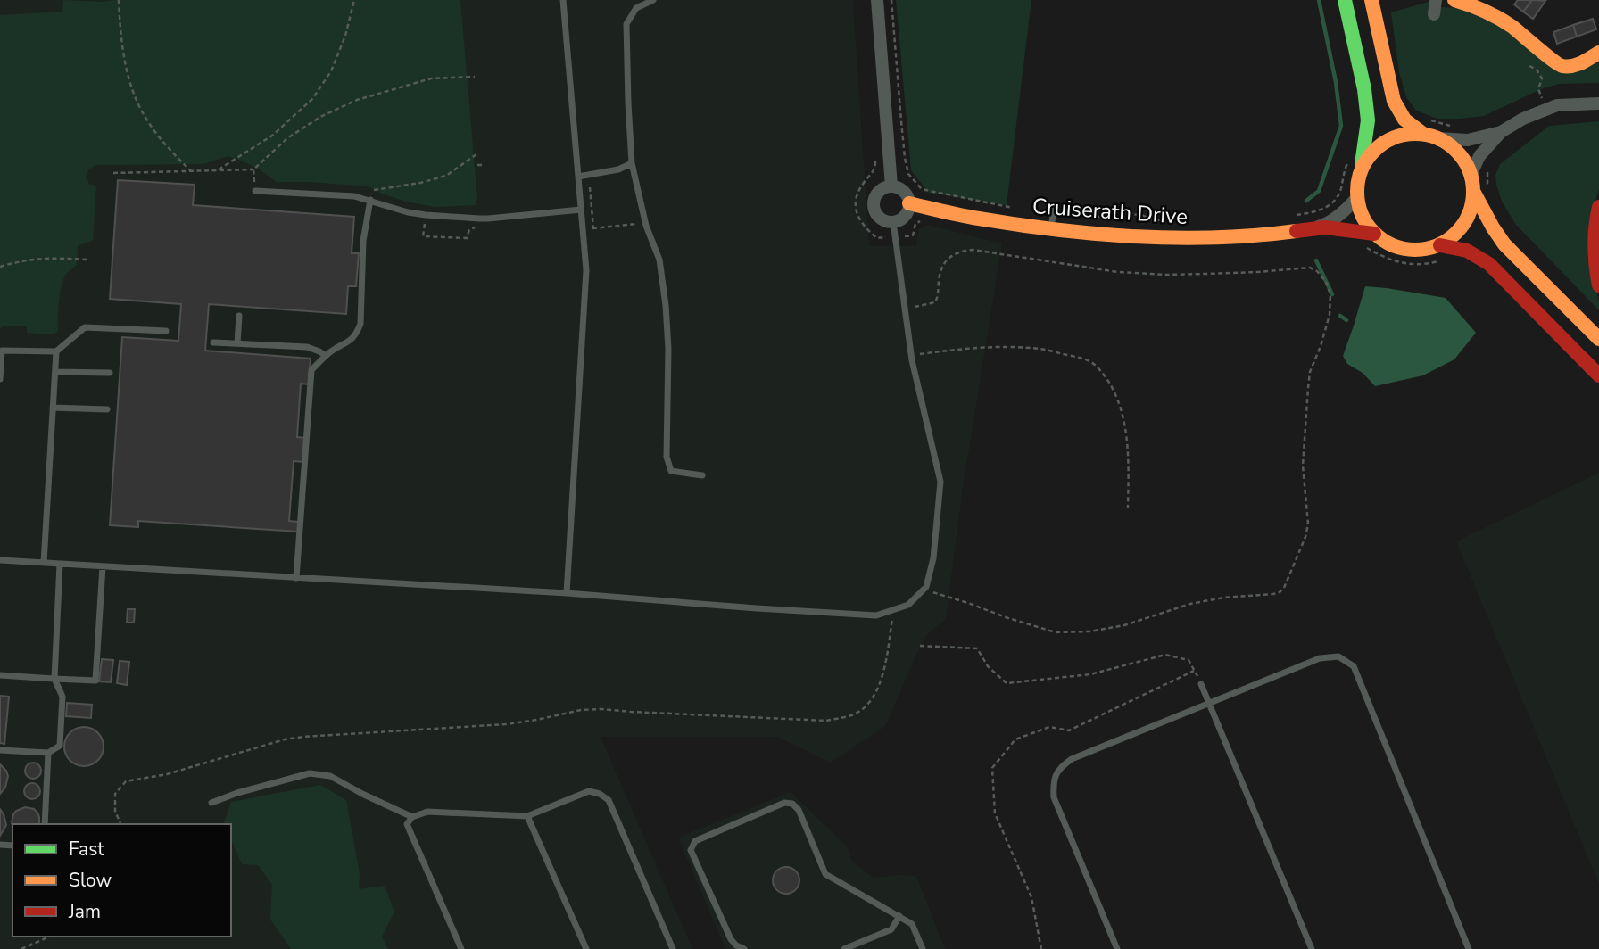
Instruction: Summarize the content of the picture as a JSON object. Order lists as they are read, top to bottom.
{
  "streets": {
    "street": ["Cruiserath Drive"]
  },
  "legend": ["Fast", "Slow", "Jam"]
}
